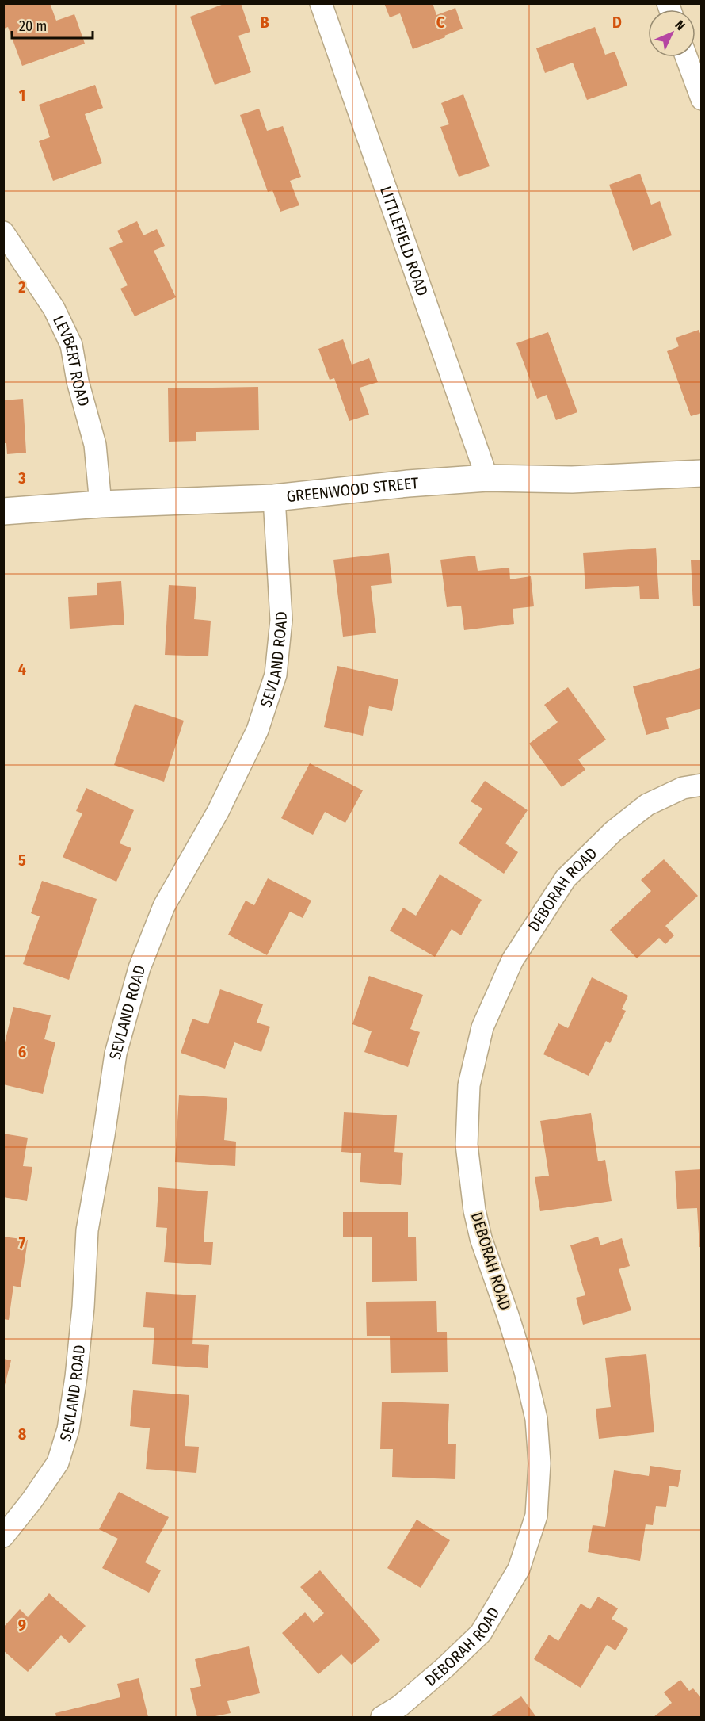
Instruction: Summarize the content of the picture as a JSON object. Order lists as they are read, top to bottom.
{
  "streets": {
    "street": [
      "LITTLEFIELD ROAD",
      "LEVBERT ROAD",
      "GREENWOOD STREET",
      "SEVLAND ROAD",
      "DEBORAH ROAD"
    ]
  },
  "crossings": [
    ["LITTLEFIELD ROAD", "GREENWOOD STREET"],
    ["LEVBERT ROAD", "GREENWOOD STREET"],
    ["GREENWOOD STREET", "SEVLAND ROAD"]
  ],
  "scale_bar": "20 m",
  "north": "top right",
  "grid": {
    "columns": ["B", "C", "D"],
    "rows": [
      "1",
      "2",
      "3",
      "4",
      "5",
      "6",
      "7",
      "8",
      "9"
    ]
  }
}
